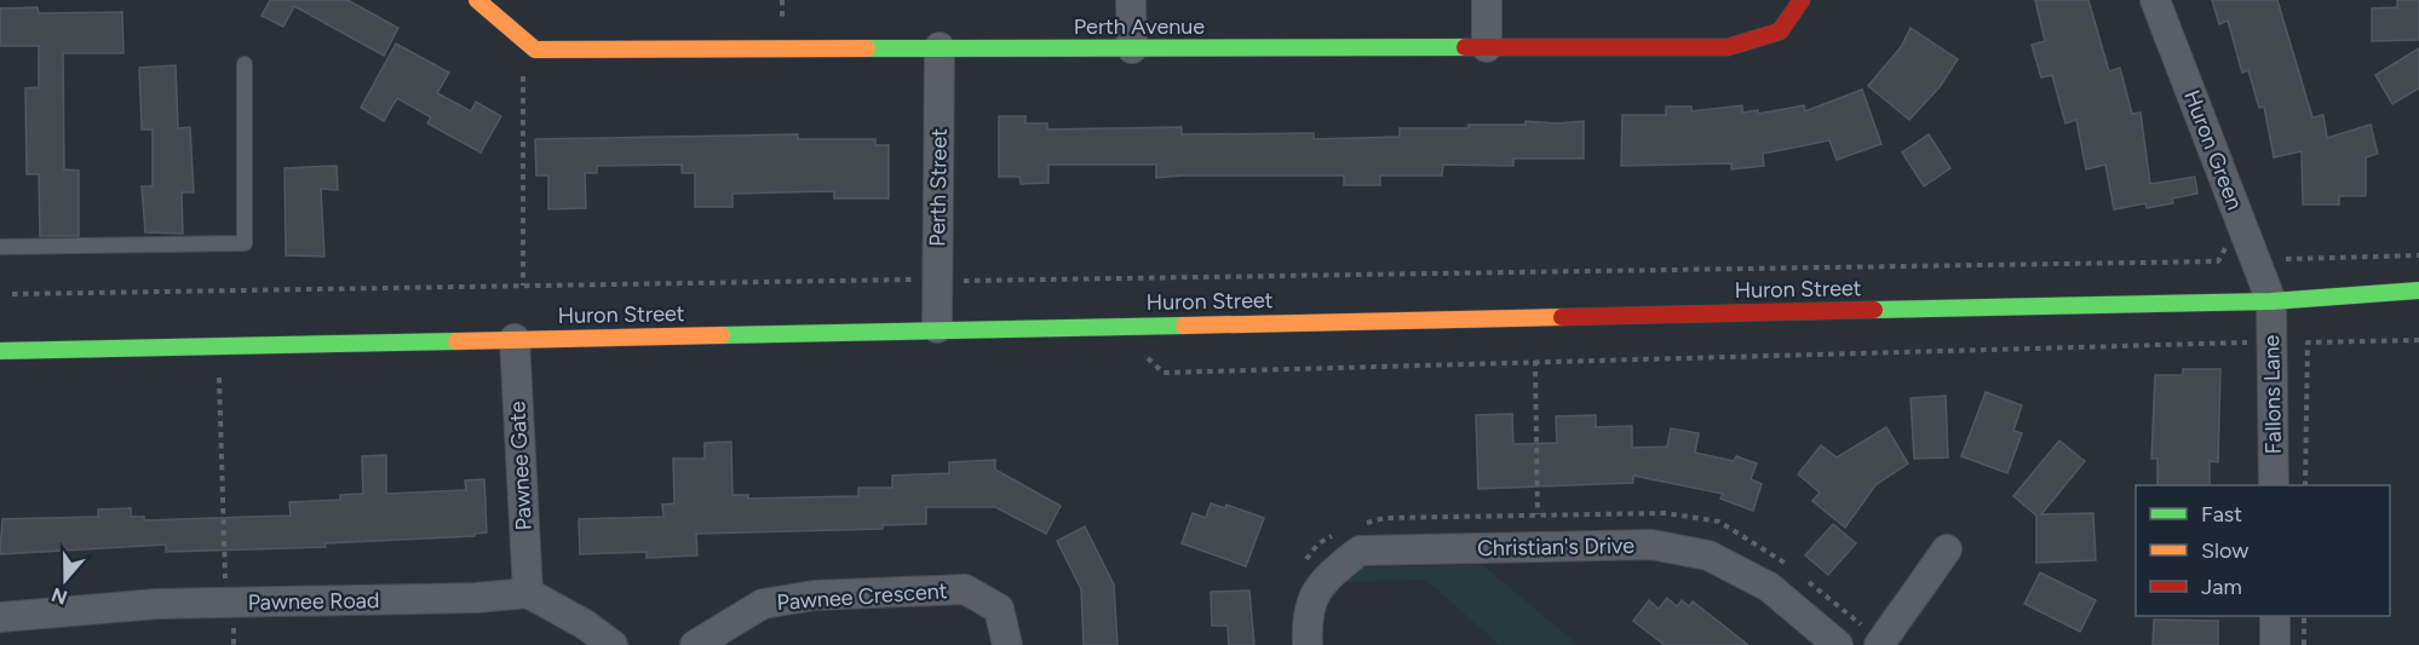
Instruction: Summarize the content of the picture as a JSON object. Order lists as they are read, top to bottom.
{
  "streets": {
    "main road": ["Perth Avenue", "Huron Street"],
    "street": [
      "Huron Green",
      "Perth Street",
      "Fallons Lane",
      "Pawnee Gate",
      "Christian's Drive",
      "Pawnee Crescent",
      "Pawnee Road"
    ]
  },
  "crossings": [
    ["Perth Avenue", "Perth Street"],
    ["Huron Green", "Huron Street"],
    ["Huron Green", "Fallons Lane"],
    ["Perth Street", "Huron Street"],
    ["Huron Street", "Fallons Lane"],
    ["Huron Street", "Pawnee Gate"],
    ["Pawnee Gate", "Pawnee Road"]
  ],
  "legend": ["Fast", "Slow", "Jam"],
  "north": "bottom"
}
